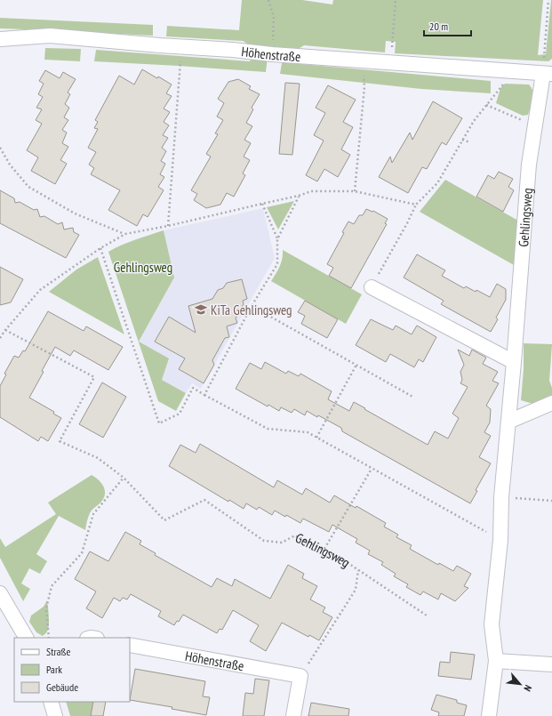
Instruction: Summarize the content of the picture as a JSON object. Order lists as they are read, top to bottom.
{
  "streets": {
    "street": ["Höhenstraße", "Gehlingsweg"]
  },
  "crossings": [
    ["Höhenstraße", "Gehlingsweg"]
  ],
  "parks": ["Gehlingsweg"],
  "places": {
    "school or university": ["KiTa Gehlingsweg"]
  },
  "legend": ["Straße", "Park", "Gebäude"],
  "scale_bar": "20 m",
  "north": "bottom right"
}
